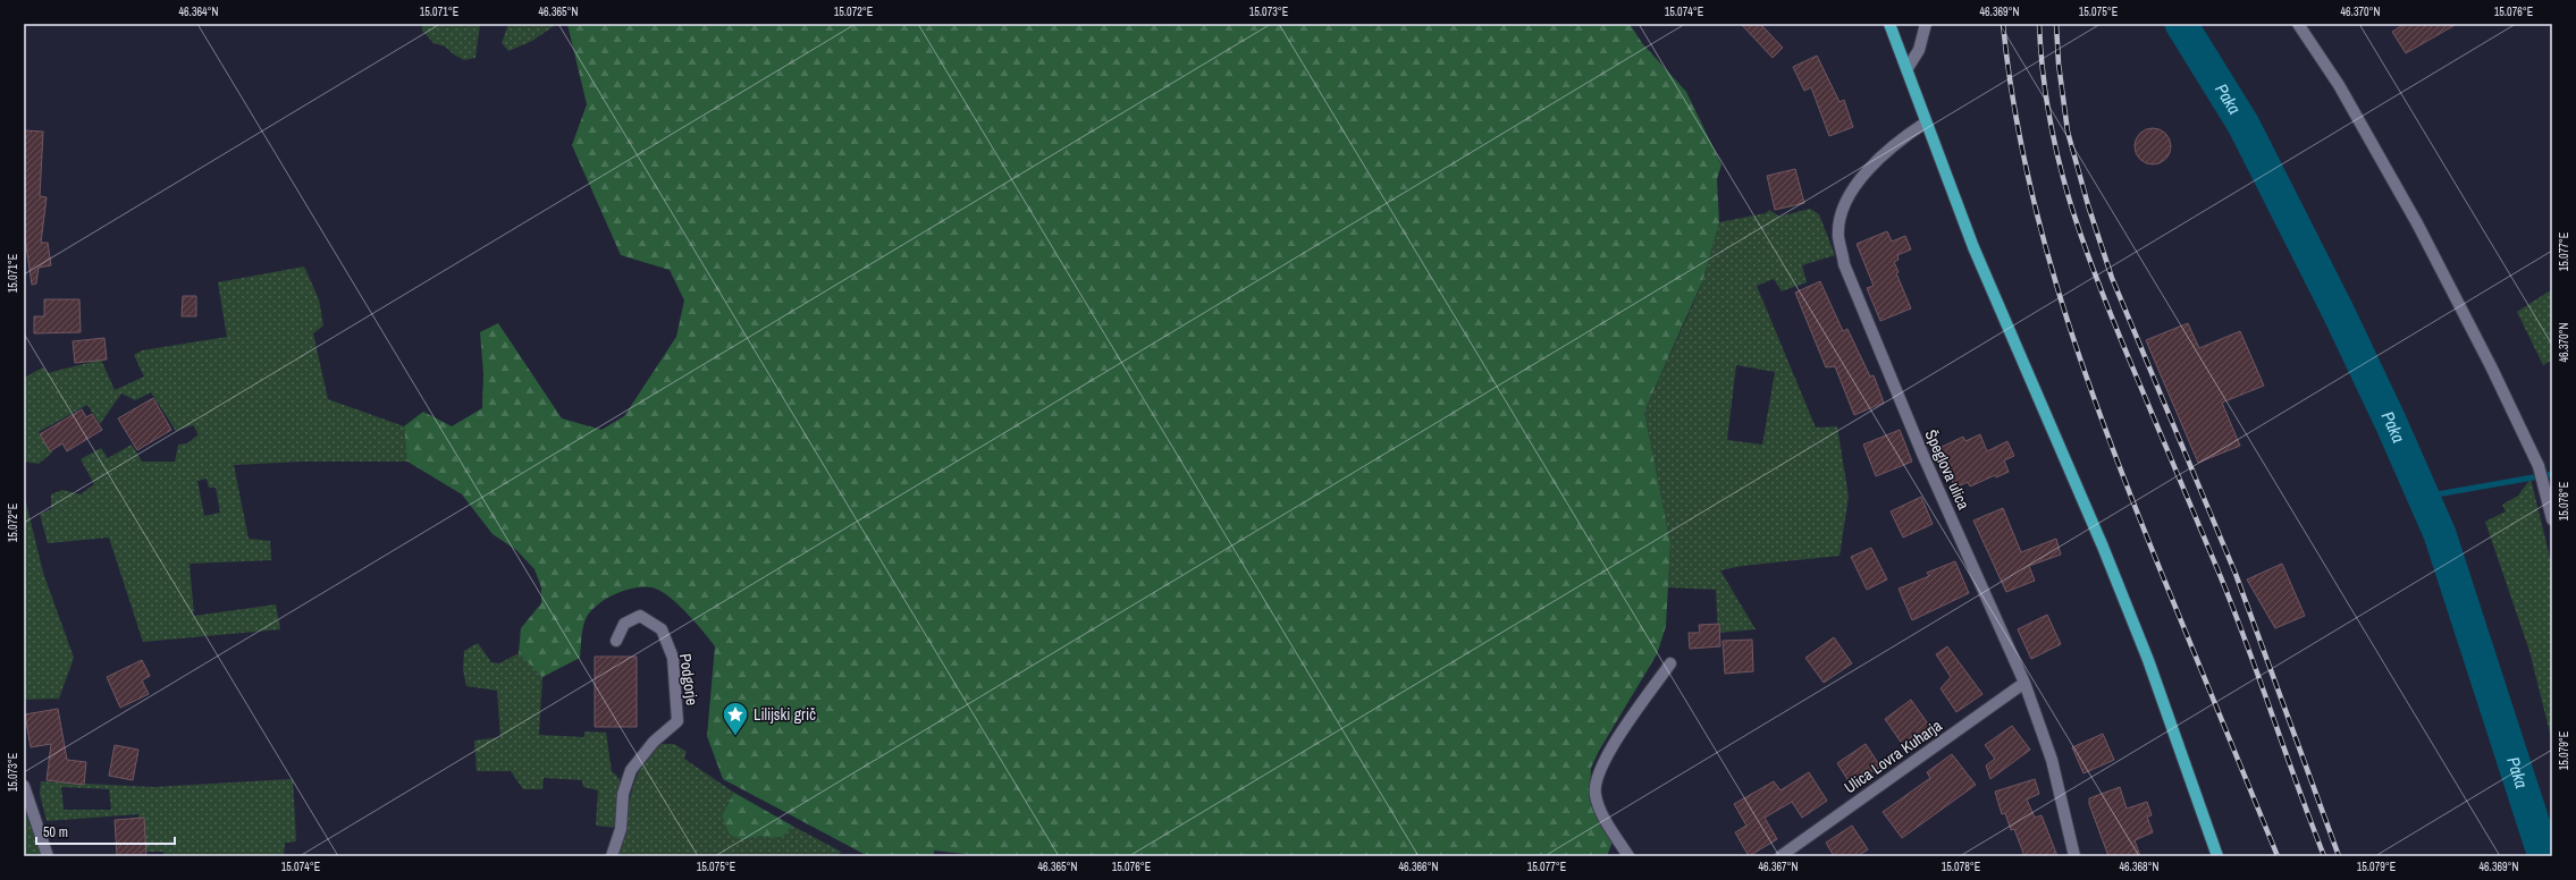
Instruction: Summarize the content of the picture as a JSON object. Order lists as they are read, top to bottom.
{
  "streets": {
    "street": ["Špeglova ulica", "Podgorje", "Ulica Lovra Kuharja"]
  },
  "crossings": [
    ["Špeglova ulica", "Ulica Lovra Kuharja"]
  ],
  "water": ["Paka"],
  "places": {
    "place": ["Lilijski grič"]
  },
  "scale_bar": "50 m",
  "coordinates": [
    "46.364°N",
    "15.071°E",
    "46.365°N",
    "15.072°E",
    "15.073°E",
    "15.074°E",
    "46.369°N",
    "15.075°E",
    "46.370°N",
    "15.076°E",
    "15.077°E",
    "15.078°E",
    "15.079°E",
    "46.366°N",
    "46.367°N",
    "46.368°N"
  ]
}
